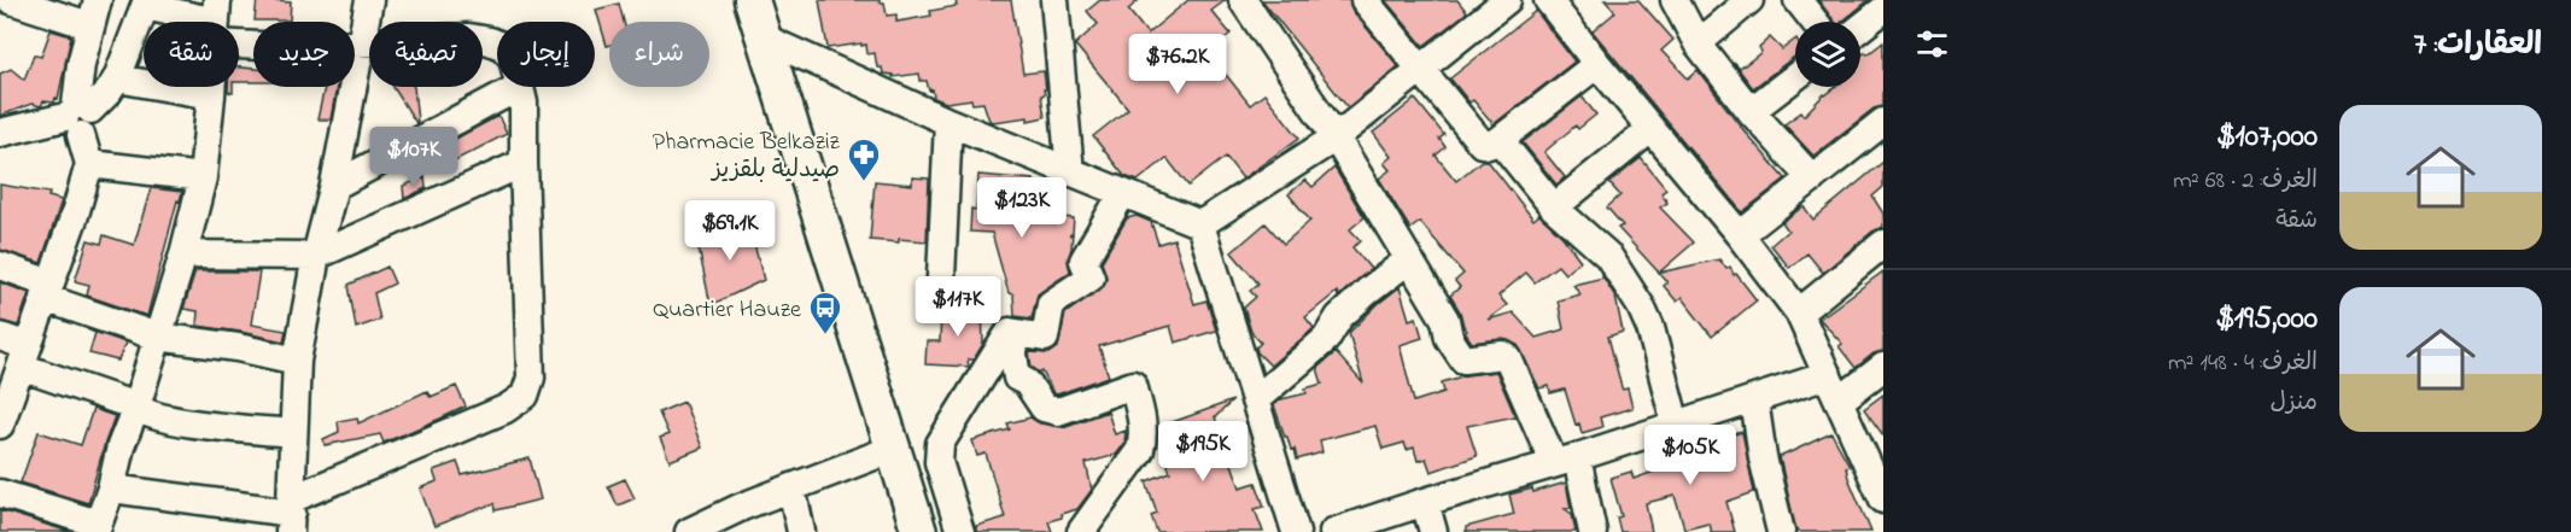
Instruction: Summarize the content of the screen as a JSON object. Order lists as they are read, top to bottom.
{
  "places": {
    "pharmacy": ["Pharmacie Belkaziz صيدلية بلقزيز"],
    "bus stop": ["Quartier Hauze"]
  },
  "page": {
    "heading": "العقارات: 7",
    "chip": [
      "شراء",
      "إيجار",
      "تصفية",
      "جديد",
      "شقة"
    ],
    "price": [
      "$76.2K",
      "$107K",
      "$123K",
      "$69.1K",
      "$117K",
      "$195K",
      "$105K"
    ],
    "list": [
      {
        "name": "$107,000",
        "note": "الغرف: 2 · 68 m² · شقة"
      },
      {
        "name": "$195,000",
        "note": "الغرف: 4 · 148 m² · منزل"
      }
    ]
  }
}
